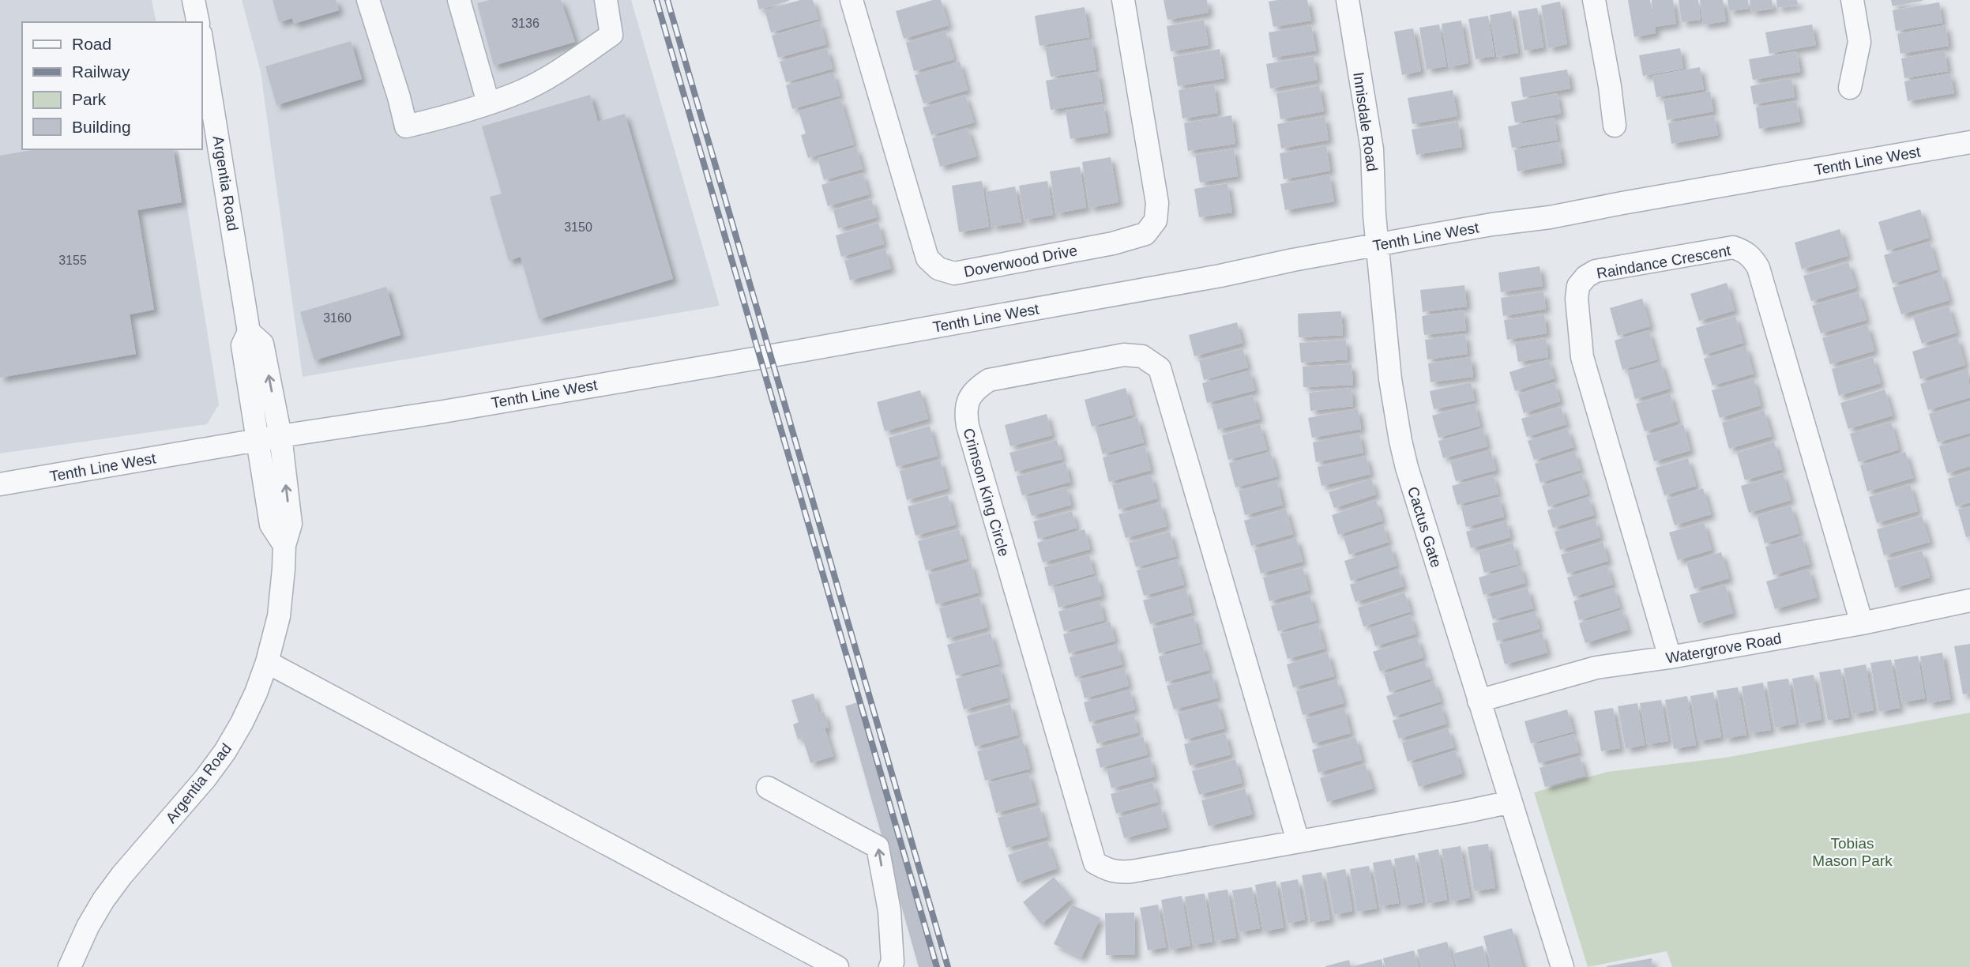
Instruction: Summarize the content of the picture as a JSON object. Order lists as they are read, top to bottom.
{
  "streets": {
    "street": [
      "Innisdale Road",
      "Tenth Line West",
      "Argentia Road",
      "Doverwood Drive",
      "Raindance Crescent",
      "Crimson King Circle",
      "Cactus Gate",
      "Watergrove Road"
    ]
  },
  "crossings": [
    ["Innisdale Road", "Tenth Line West"],
    ["Innisdale Road", "Cactus Gate"],
    ["Tenth Line West", "Argentia Road"],
    ["Tenth Line West", "Cactus Gate"],
    ["Raindance Crescent", "Watergrove Road"],
    ["Cactus Gate", "Watergrove Road"]
  ],
  "parks": ["Tobias Mason Park"],
  "house_numbers": [
    "3136",
    "3150",
    "3155",
    "3160"
  ],
  "legend": [
    "Road",
    "Railway",
    "Park",
    "Building"
  ]
}
